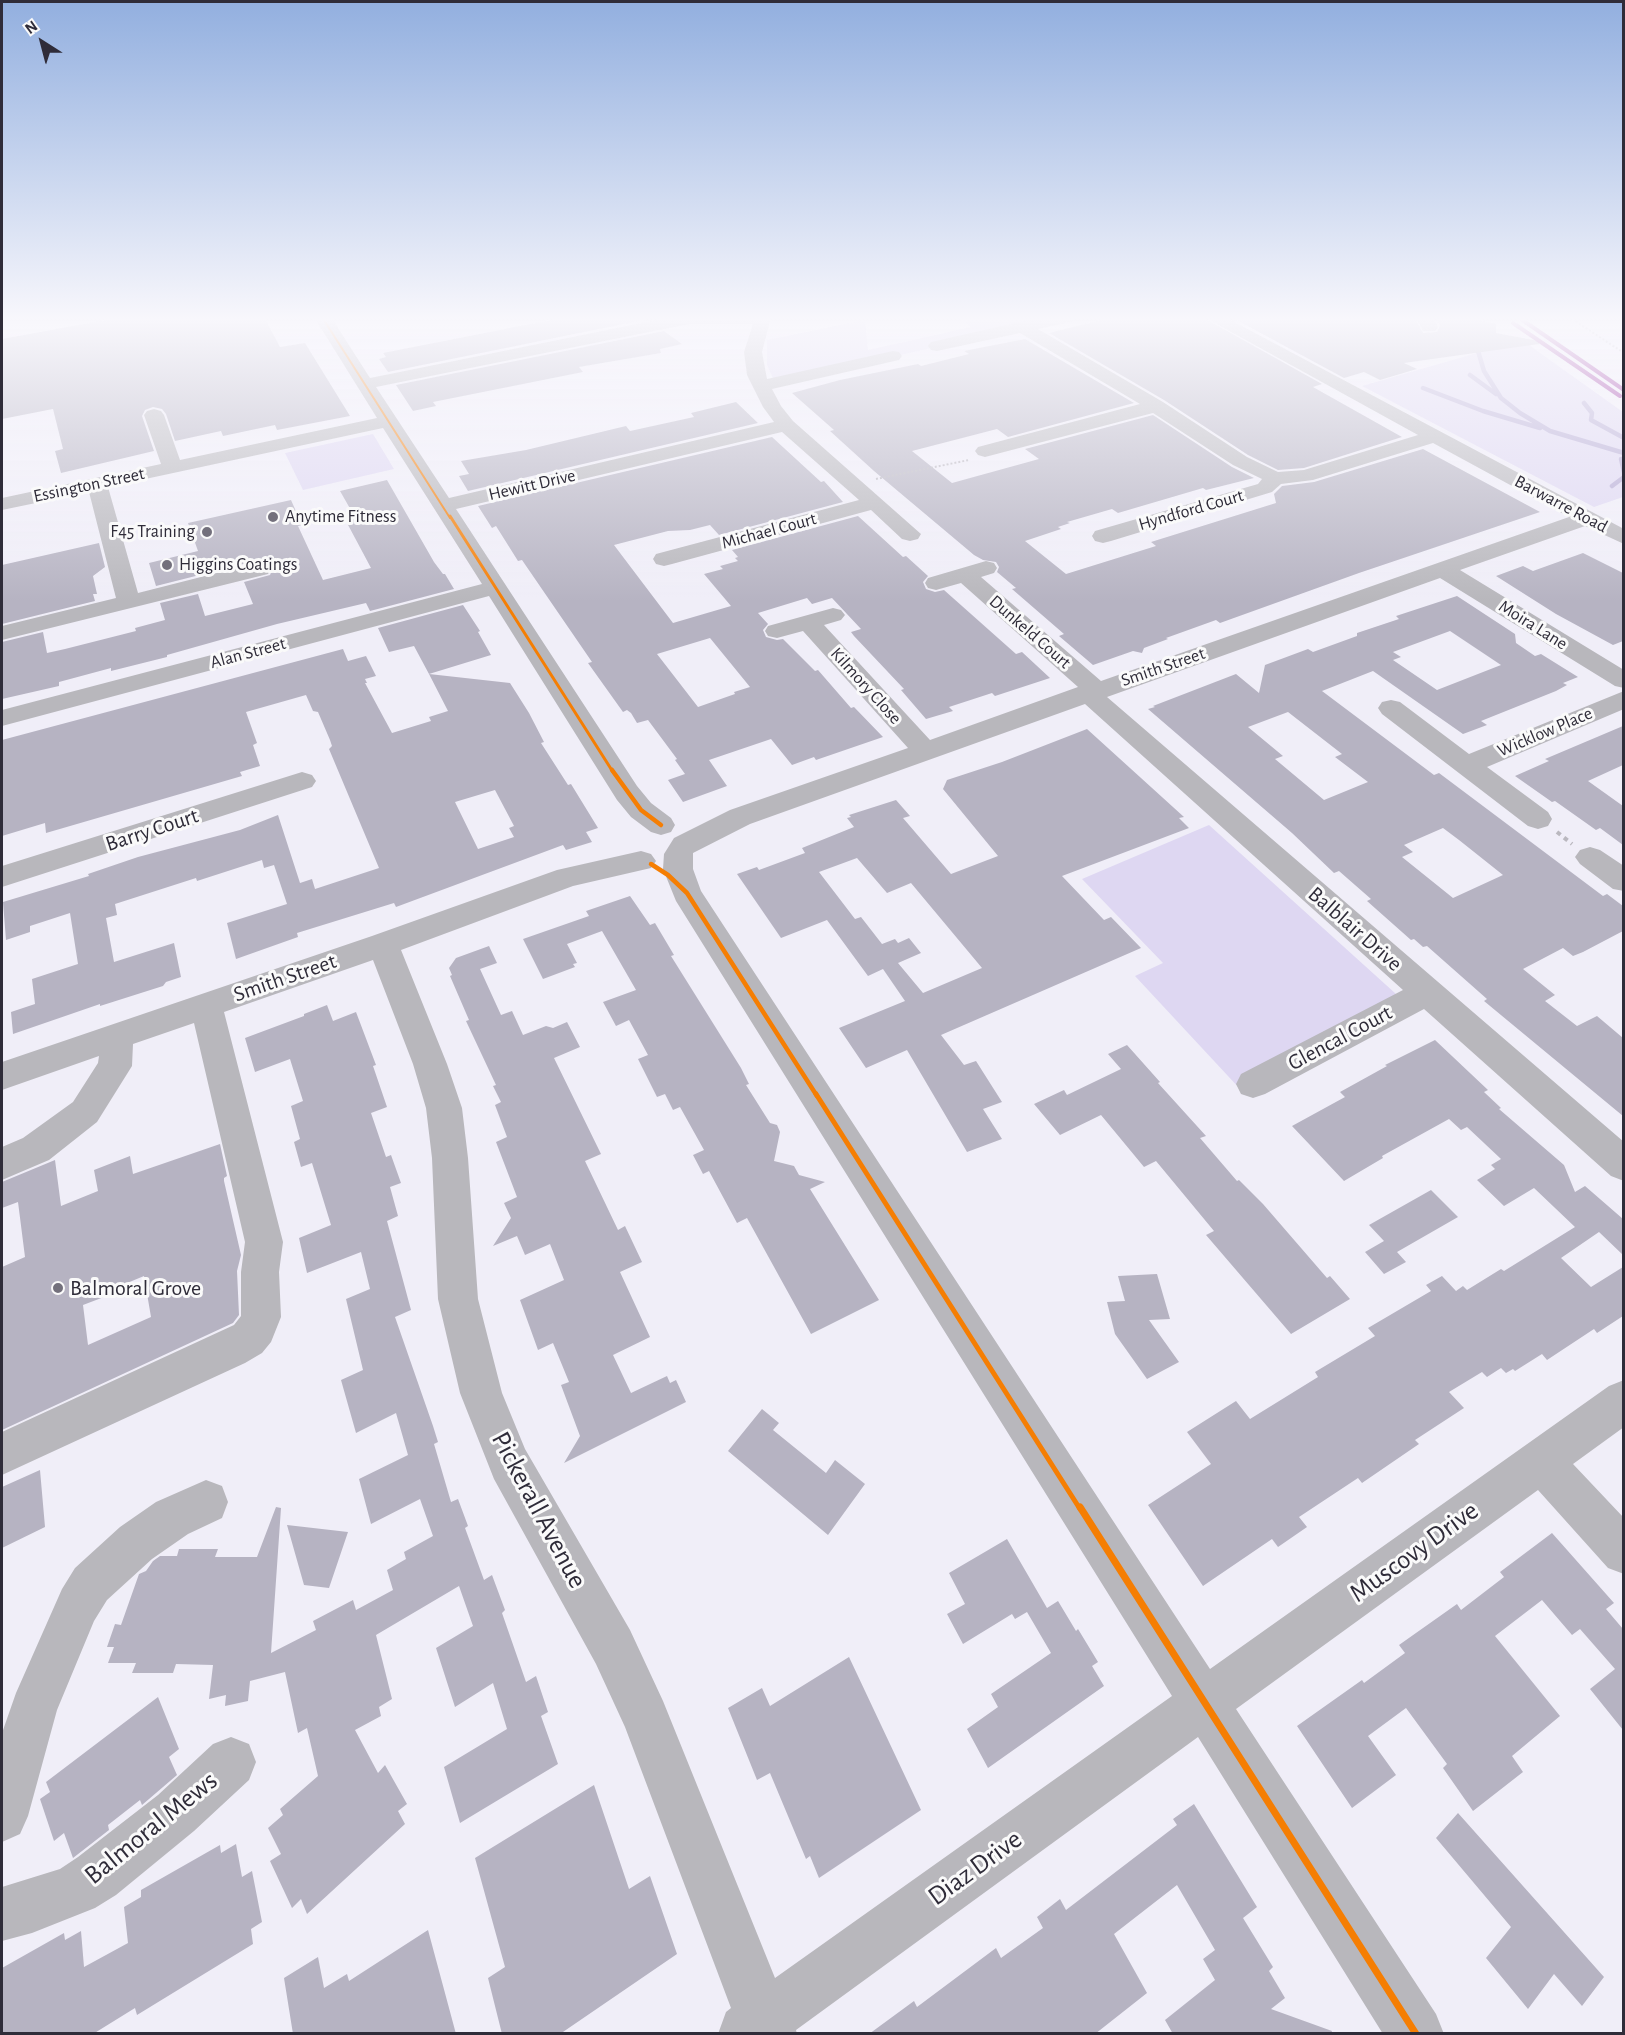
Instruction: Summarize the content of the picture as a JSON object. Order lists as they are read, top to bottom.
{
  "streets": {
    "street": [
      "Essington Street",
      "Hewitt Drive",
      "Barwarre Road",
      "Hyndford Court",
      "Michael Court",
      "Moira Lane",
      "Dunkeld Court",
      "Alan Street",
      "Smith Street",
      "Kilmory Close",
      "Wicklow Place",
      "Barry Court",
      "Balblair Drive",
      "Glencal Court",
      "Pickerall Avenue",
      "Muscovy Drive",
      "Balmoral Mews",
      "Diaz Drive"
    ]
  },
  "crossings": [
    ["Barwarre Road", "Smith Street"],
    ["Moira Lane", "Smith Street"],
    ["Dunkeld Court", "Smith Street"],
    ["Dunkeld Court", "Balblair Drive"],
    ["Smith Street", "Kilmory Close"],
    ["Smith Street", "Balblair Drive"],
    ["Smith Street", "Pickerall Avenue"],
    ["Balblair Drive", "Glencal Court"],
    ["Pickerall Avenue", "Diaz Drive"],
    ["Muscovy Drive", "Diaz Drive"]
  ],
  "places": [
    "Anytime Fitness",
    "F45 Training",
    "Higgins Coatings",
    "Balmoral Grove"
  ],
  "north": "top left"
}
